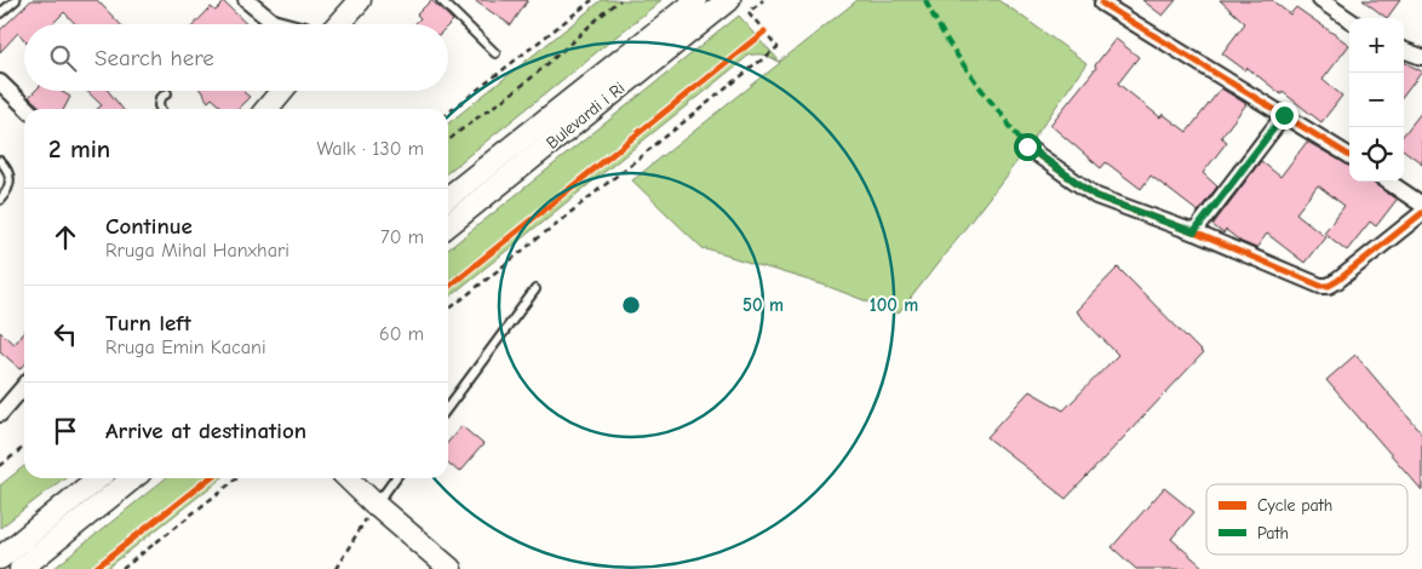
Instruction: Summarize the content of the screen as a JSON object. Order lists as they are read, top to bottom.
{
  "streets": {
    "main road": ["Bulevardi i Ri"]
  },
  "legend": ["Cycle path", "Path"],
  "page": {
    "map_buttons": ["+", "−"],
    "search": "Search here",
    "heading": ["2 min", "Walk · 130 m"],
    "list": [
      ["Continue", "Rruga Mihal Hanxhari", "70 m"],
      ["Turn left", "Rruga Emin Kacani", "60 m"],
      "Arrive at destination"
    ]
  },
  "rings": ["50 m", "100 m"]
}
